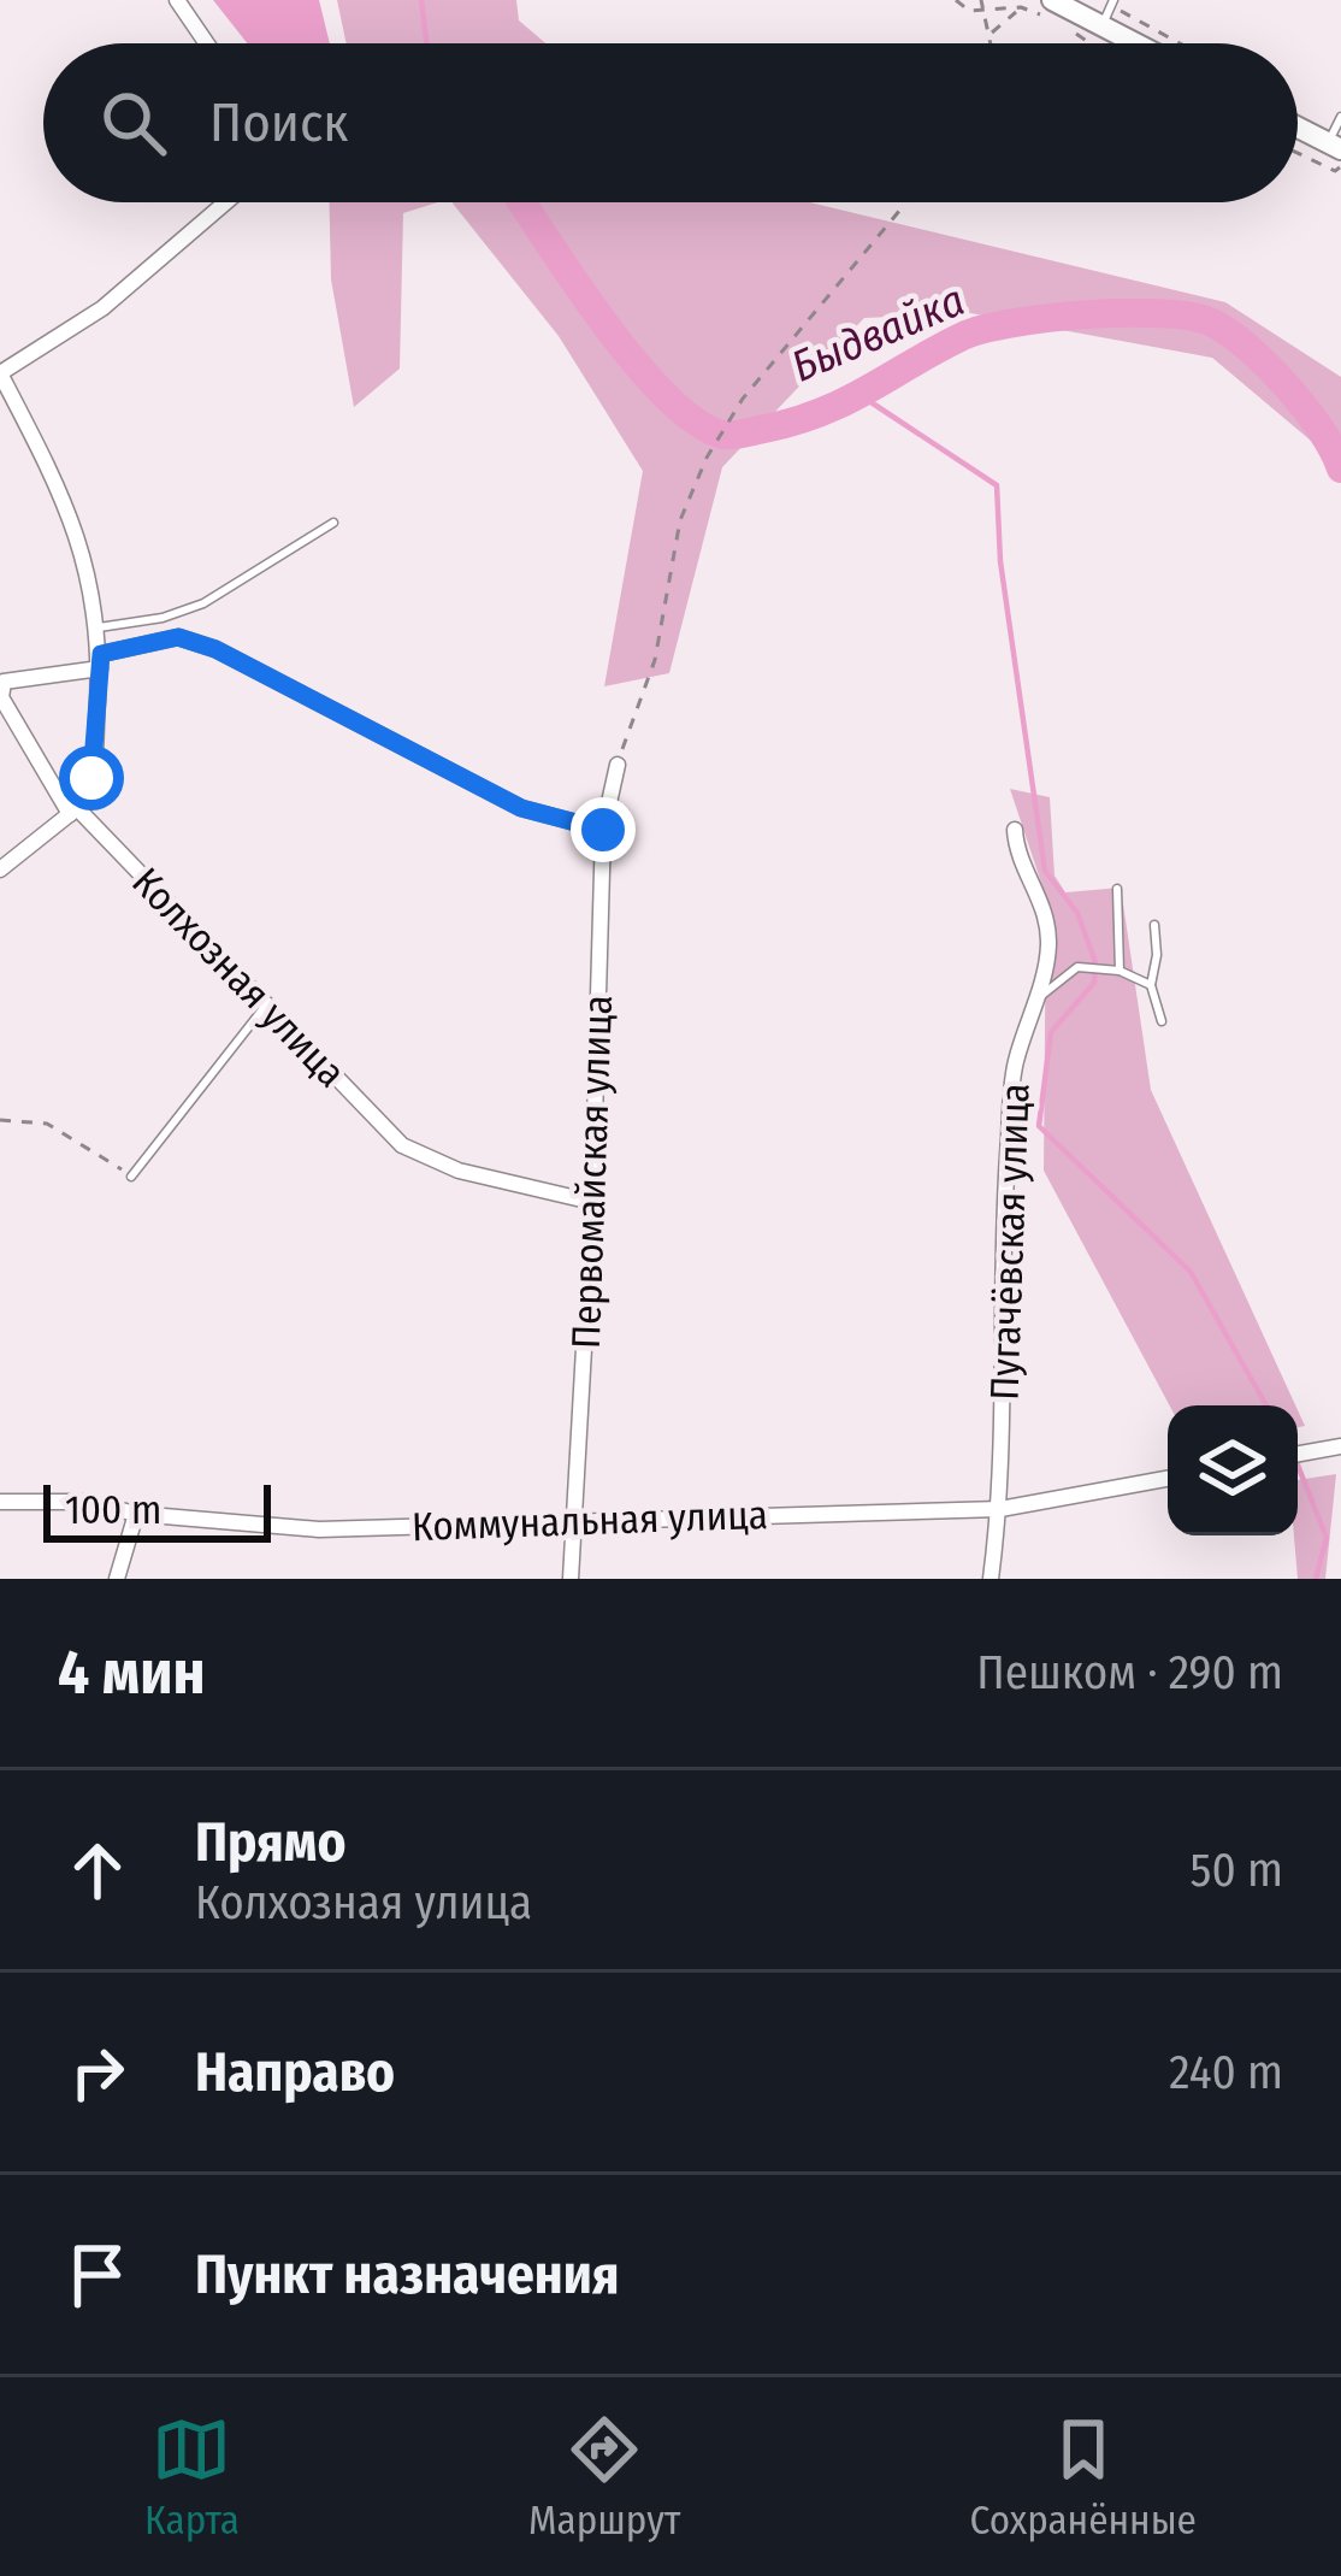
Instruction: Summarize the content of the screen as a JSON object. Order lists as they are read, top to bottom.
{
  "streets": {
    "street": [
      "Колхозная улица",
      "Первомайская улица",
      "Пугачёвская улица",
      "Коммунальная улица"
    ]
  },
  "crossings": [
    ["Колхозная улица", "Первомайская улица"],
    ["Первомайская улица", "Коммунальная улица"],
    ["Пугачёвская улица", "Коммунальная улица"]
  ],
  "water": ["Быдвайка"],
  "scale_bar": "100 m",
  "page": {
    "search": "Поиск",
    "scale": "100 m",
    "heading": ["4 мин", "Пешком · 290 m"],
    "list": [
      ["Прямо", "Колхозная улица", "50 m"],
      ["Направо", "240 m"],
      "Пункт назначения"
    ],
    "nav": ["Карта", "Маршрут", "Сохранённые"]
  }
}
